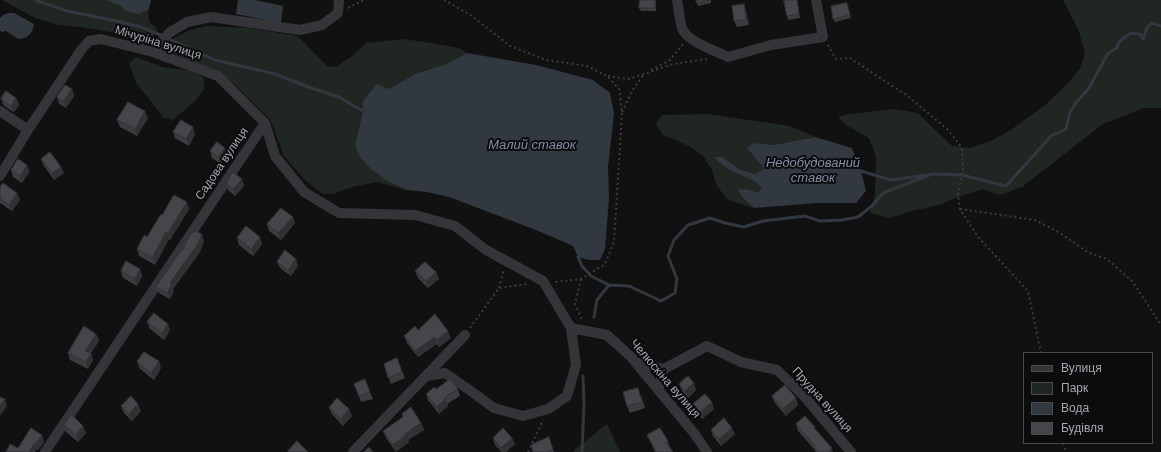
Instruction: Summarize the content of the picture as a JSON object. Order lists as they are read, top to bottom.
{
  "streets": {
    "street": [
      "Мічуріна вулиця",
      "Садова вулиця",
      "Челюскіна вулиця",
      "Прудна вулиця"
    ]
  },
  "crossings": [
    ["Мічуріна вулиця", "Садова вулиця"]
  ],
  "water": ["Малий ставок", "Недобудований ставок"],
  "legend": [
    "Вулиця",
    "Парк",
    "Вода",
    "Будівля"
  ]
}
